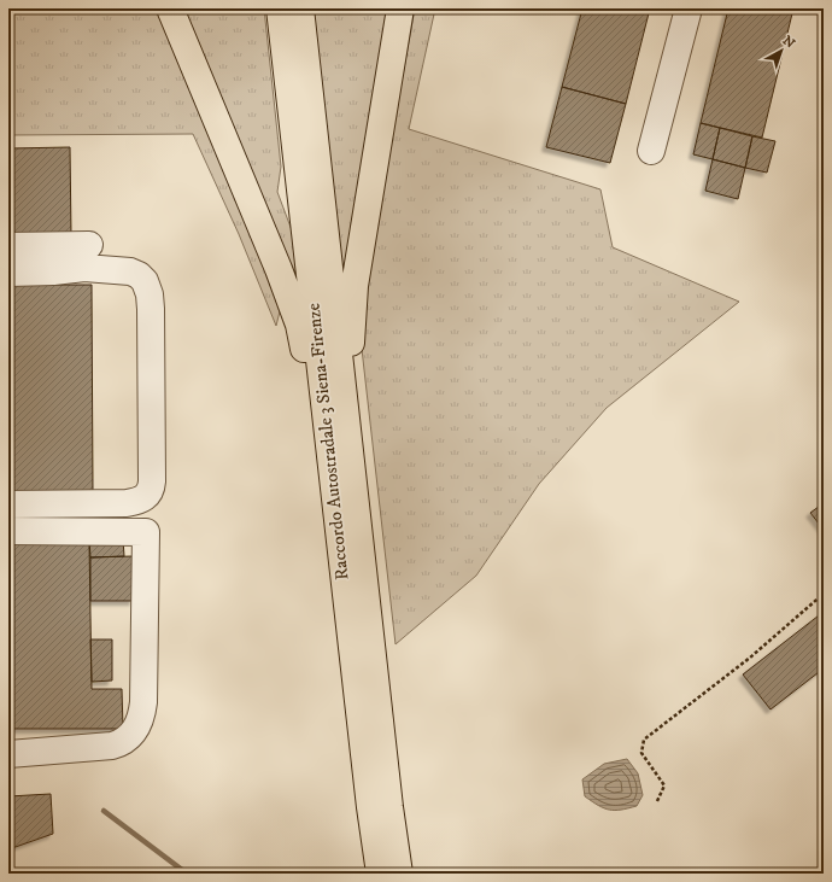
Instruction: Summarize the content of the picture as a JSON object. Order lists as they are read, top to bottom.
{
  "streets": {
    "highway": ["Raccordo Autostradale 3 Siena-Firenze"]
  },
  "north": "top right"
}
